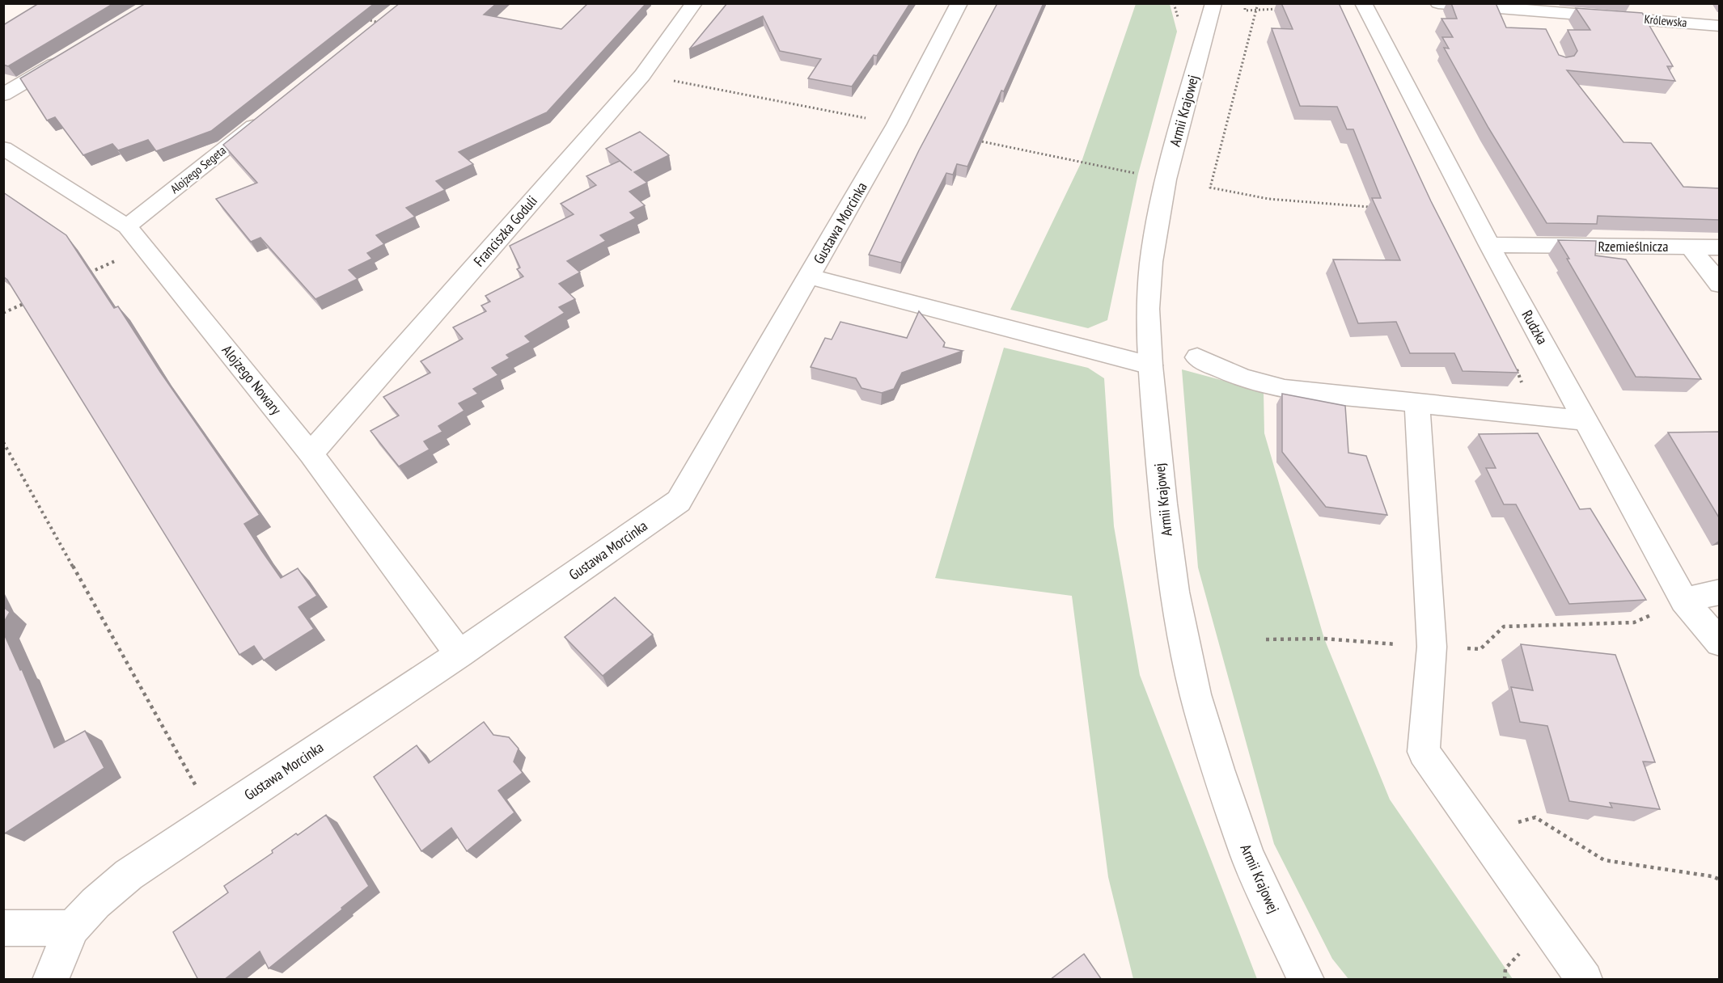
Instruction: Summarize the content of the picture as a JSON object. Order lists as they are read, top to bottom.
{
  "streets": {
    "street": [
      "Królewska",
      "Armii Krajowej",
      "Alojzego Segeta",
      "Gustawa Morcinka",
      "Franciszka Goduli",
      "Rzemieślnicza",
      "Rudzka",
      "Alojzego Nowary"
    ]
  },
  "crossings": [
    ["Alojzego Segeta", "Alojzego Nowary"],
    ["Gustawa Morcinka", "Alojzego Nowary"],
    ["Franciszka Goduli", "Alojzego Nowary"],
    ["Rzemieślnicza", "Rudzka"]
  ]
}
